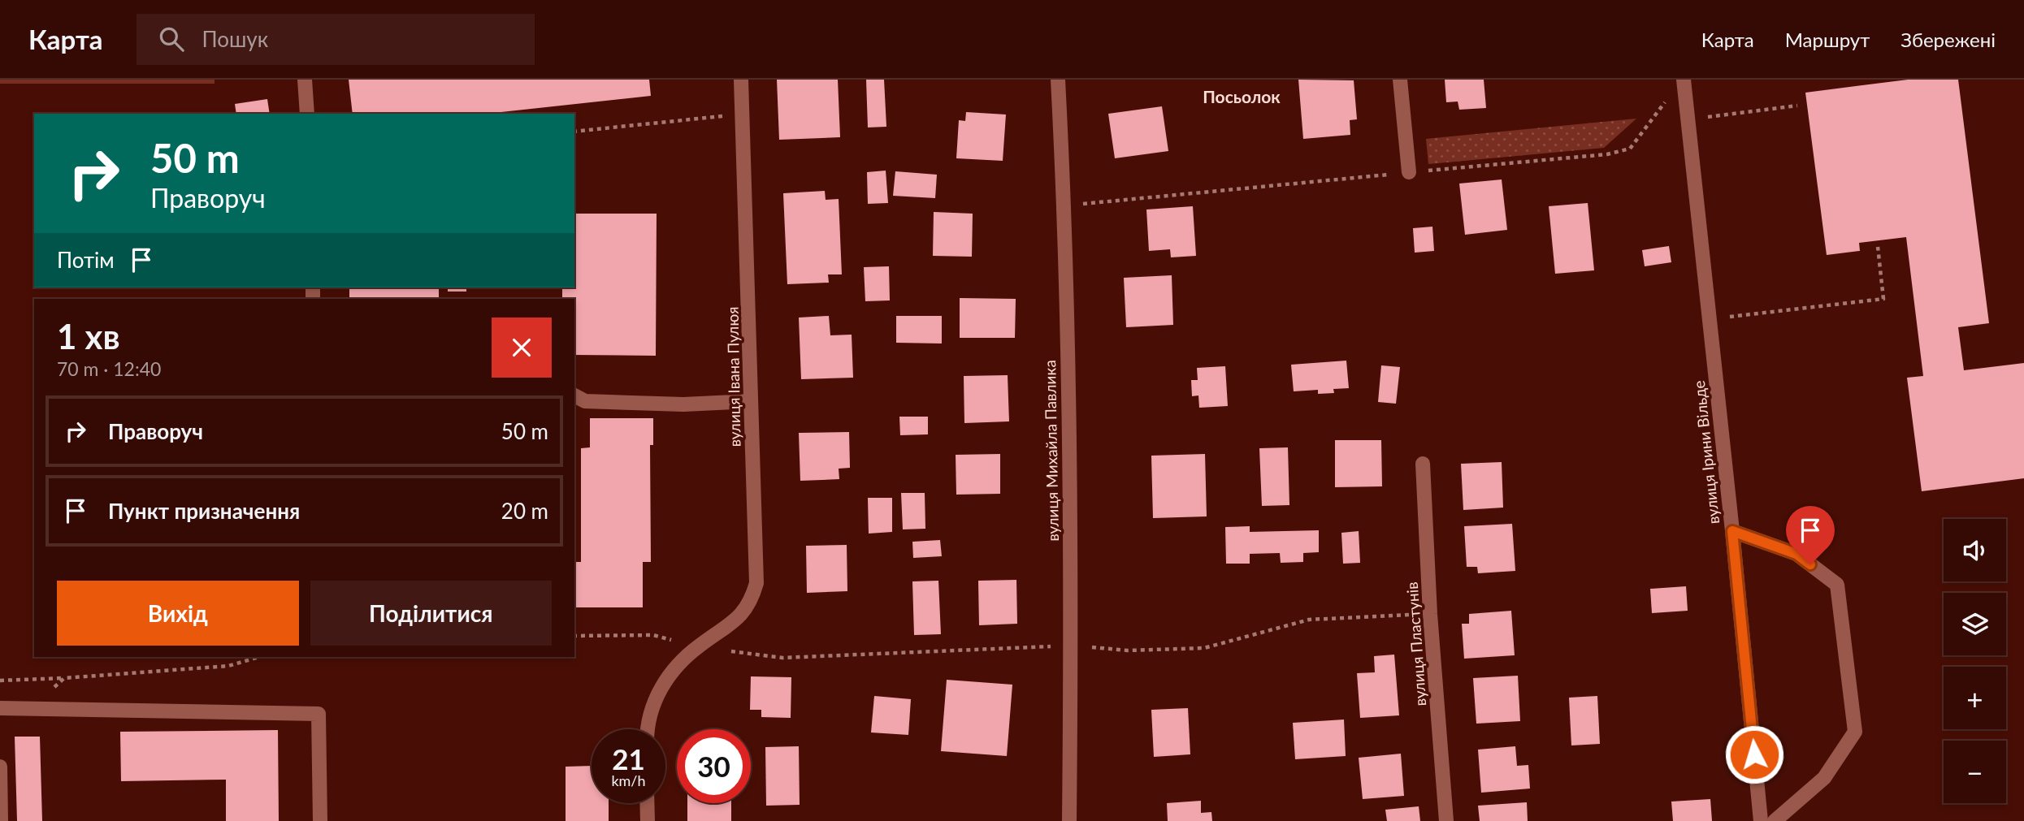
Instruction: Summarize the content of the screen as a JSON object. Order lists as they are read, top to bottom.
{
  "streets": {
    "street": [
      "вулиця Івана Пулюя",
      "вулиця Михайла Павлика",
      "вулиця Ірини Вільде",
      "вулиця Пластунів"
    ]
  },
  "districts": ["Посьолок"],
  "page": {
    "header": "Карта",
    "search": "Пошук",
    "nav": ["Карта", "Маршрут", "Збережені"],
    "turn": ["50 m", "Праворуч"],
    "then": "Потім",
    "heading": ["1 хв", "70 m · 12:40"],
    "list": [
      {
        "name": "Праворуч",
        "value": "50 m"
      },
      {
        "name": "Пункт призначення",
        "value": "20 m"
      }
    ],
    "map_buttons": ["+", "−"],
    "buttons": ["Вихід", "Поділитися"],
    "speed": "21 km/h",
    "limit": "30"
  }
}
